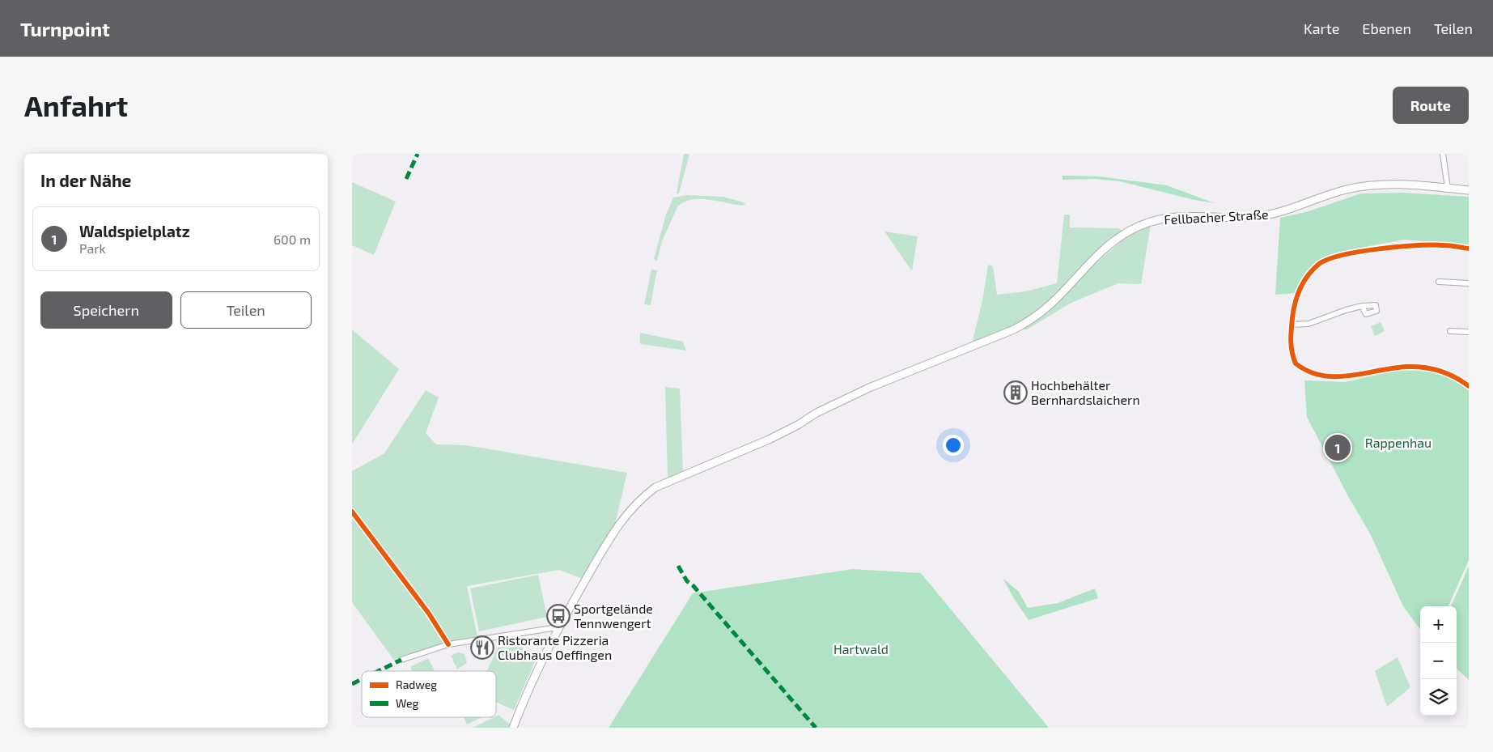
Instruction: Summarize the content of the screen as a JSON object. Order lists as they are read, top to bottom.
{
  "streets": {
    "main road": ["Fellbacher Straße"]
  },
  "parks": ["Rappenhau", "Hartwald"],
  "places": {
    "building": ["Hochbehälter Bernhardslaichern"],
    "bus stop": ["Sportgelände Tennwengert"],
    "restaurant": ["Ristorante Pizzeria Clubhaus Oeffingen"]
  },
  "legend": ["Radweg", "Weg"],
  "page": {
    "header": "Turnpoint",
    "nav": ["Karte", "Ebenen", "Teilen"],
    "buttons": [
      "Route",
      ["Speichern", "Teilen"]
    ],
    "title": "Anfahrt",
    "heading": "In der Nähe",
    "list": [
      {
        "mark": "1",
        "name": "Waldspielplatz",
        "note": "Park",
        "value": "600 m"
      }
    ],
    "pins": "1",
    "map_buttons": ["+", "−"]
  }
}
